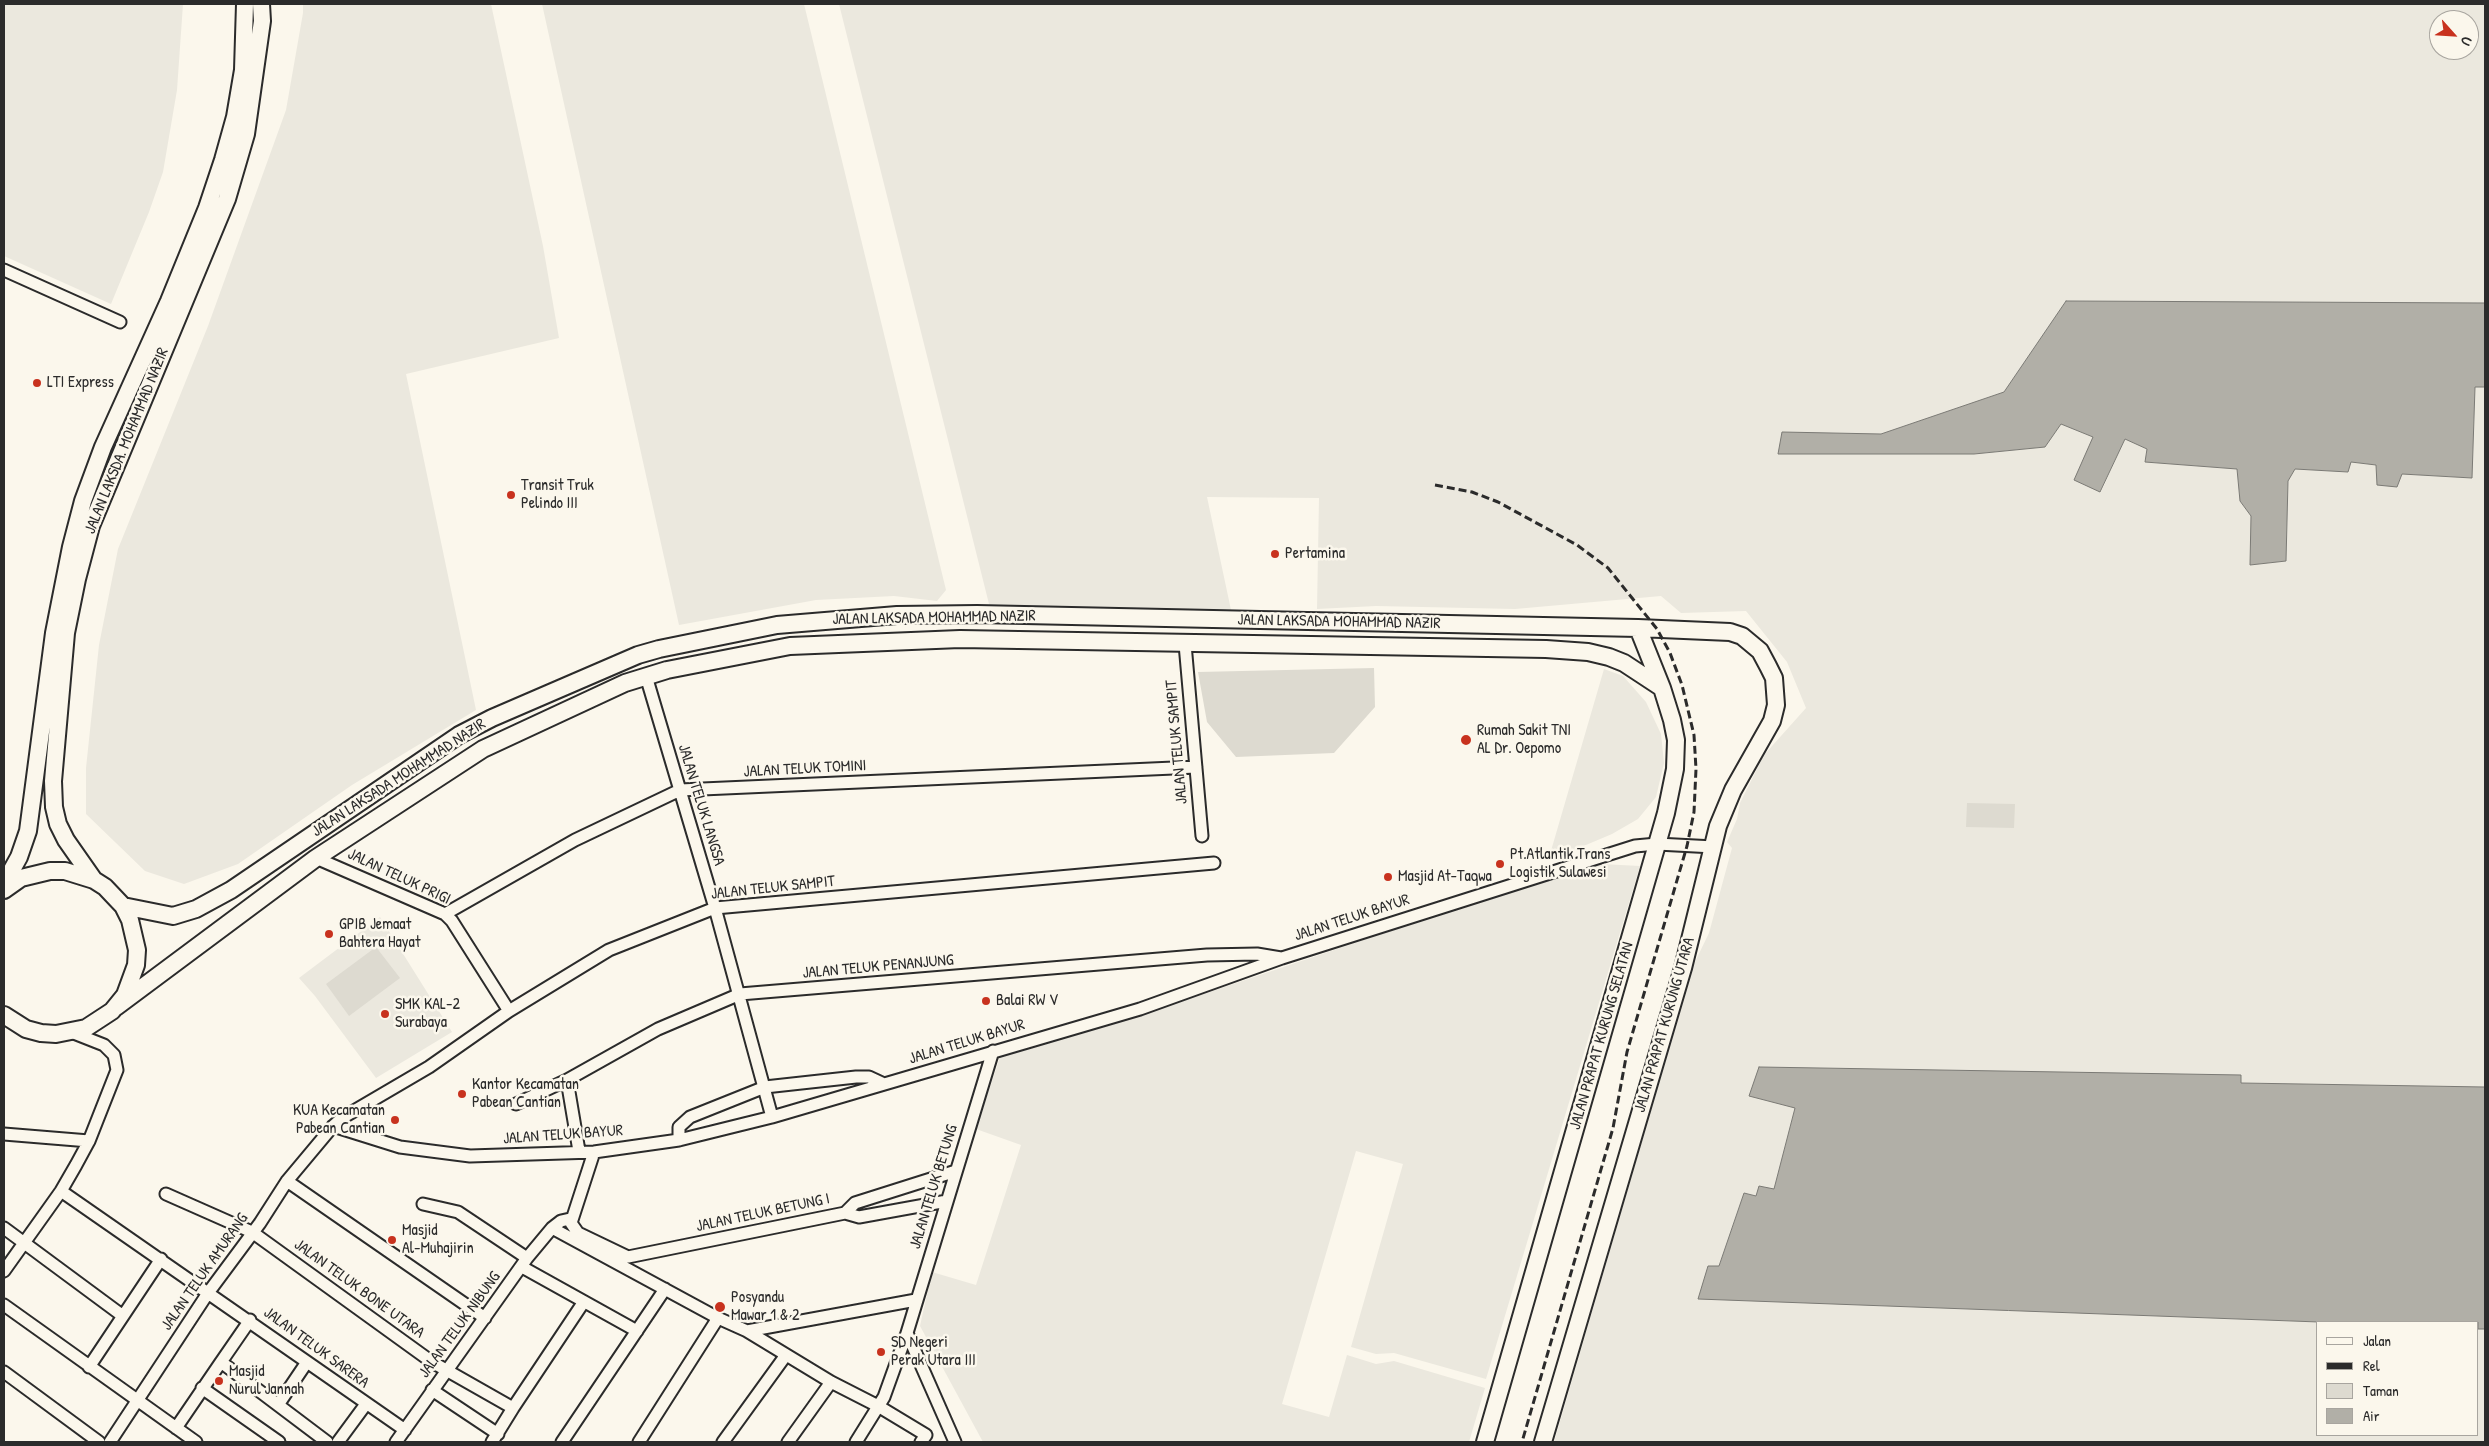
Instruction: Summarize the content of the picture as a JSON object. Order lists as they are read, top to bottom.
{
  "streets": {
    "street": [
      "JALAN LAKSDA. MOHAMMAD NAZIR",
      "JALAN LAKSADA MOHAMMAD NAZIR",
      "JALAN TELUK SAMPIT",
      "JALAN TELUK TOMINI",
      "JALAN TELUK LANGSA",
      "JALAN TELUK PRIGI",
      "JALAN TELUK BAYUR",
      "JALAN TELUK PENANJUNG",
      "JALAN PRAPAT KURUNG UTARA",
      "JALAN PRAPAT KURUNG SELATAN",
      "JALAN TELUK BETUNG",
      "JALAN TELUK BETUNG I",
      "JALAN TELUK AMURANG",
      "JALAN TELUK BONE UTARA",
      "JALAN TELUK NIBUNG",
      "JALAN TELUK SARERA"
    ]
  },
  "crossings": [
    ["JALAN LAKSADA MOHAMMAD NAZIR", "JALAN TELUK SAMPIT"],
    ["JALAN LAKSADA MOHAMMAD NAZIR", "JALAN TELUK LANGSA"],
    ["JALAN LAKSADA MOHAMMAD NAZIR", "JALAN TELUK PRIGI"],
    ["JALAN LAKSADA MOHAMMAD NAZIR", "JALAN PRAPAT KURUNG UTARA"],
    ["JALAN LAKSADA MOHAMMAD NAZIR", "JALAN PRAPAT KURUNG SELATAN"],
    ["JALAN TELUK SAMPIT", "JALAN TELUK TOMINI"],
    ["JALAN TELUK SAMPIT", "JALAN TELUK LANGSA"],
    ["JALAN TELUK SAMPIT", "JALAN TELUK PRIGI"],
    ["JALAN TELUK SAMPIT", "JALAN TELUK BAYUR"],
    ["JALAN TELUK SAMPIT", "JALAN TELUK AMURANG"],
    ["JALAN TELUK TOMINI", "JALAN TELUK LANGSA"],
    ["JALAN TELUK TOMINI", "JALAN TELUK PRIGI"],
    ["JALAN TELUK LANGSA", "JALAN TELUK BAYUR"],
    ["JALAN TELUK LANGSA", "JALAN TELUK PENANJUNG"],
    ["JALAN TELUK BAYUR", "JALAN TELUK PENANJUNG"],
    ["JALAN TELUK BAYUR", "JALAN PRAPAT KURUNG UTARA"],
    ["JALAN TELUK BAYUR", "JALAN PRAPAT KURUNG SELATAN"],
    ["JALAN TELUK BAYUR", "JALAN TELUK BETUNG"],
    ["JALAN TELUK BAYUR", "JALAN TELUK AMURANG"],
    ["JALAN TELUK BETUNG", "JALAN TELUK BETUNG I"],
    ["JALAN TELUK AMURANG", "JALAN TELUK BONE UTARA"],
    ["JALAN TELUK AMURANG", "JALAN TELUK SARERA"],
    ["JALAN TELUK BONE UTARA", "JALAN TELUK NIBUNG"],
    ["JALAN TELUK NIBUNG", "JALAN TELUK SARERA"]
  ],
  "places": [
    "LTI Express",
    "Transit Truk Pelindo III",
    "Pertamina",
    "Rumah Sakit TNI AL Dr. Oepomo",
    "Pt.Atlantik Trans Logistik Sulawesi",
    "Masjid At-Taqwa",
    "GPIB Jemaat Bahtera Hayat",
    "Balai RW V",
    "SMK KAL-2 Surabaya",
    "Kantor Kecamatan Pabean Cantian",
    "KUA Kecamatan Pabean Cantian",
    "Masjid Al-Muhajirin",
    "Posyandu Mawar 1 & 2",
    "SD Negeri Perak Utara III",
    "Masjid Nurul Jannah"
  ],
  "legend": [
    "Jalan",
    "Rel",
    "Taman",
    "Air"
  ],
  "north": "bottom right"
}
